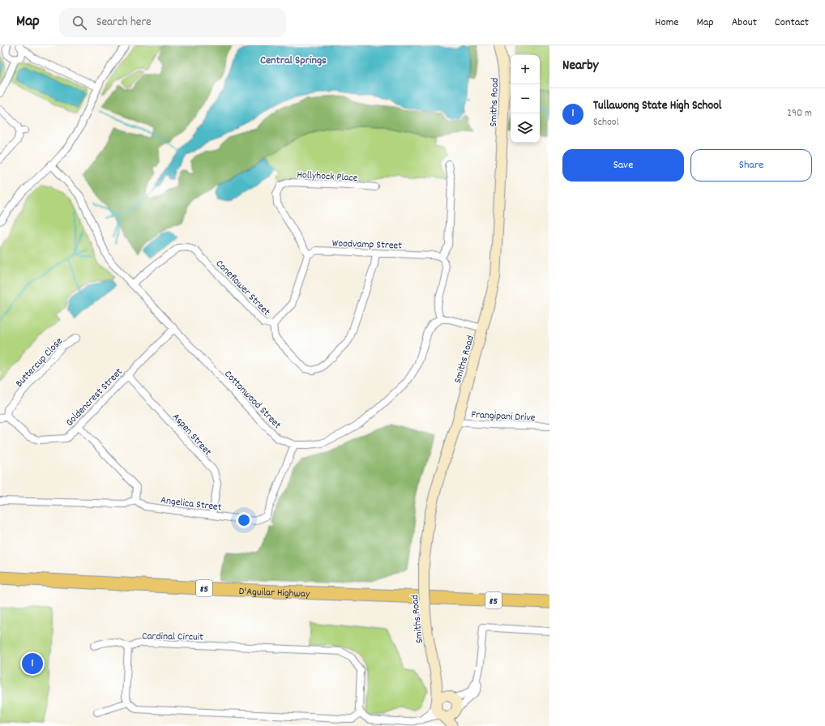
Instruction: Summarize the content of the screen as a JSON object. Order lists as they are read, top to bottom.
{
  "streets": {
    "highway": ["85", "D'Aguilar Highway"],
    "main road": ["Smiths Road"],
    "street": [
      "Hollyhock Place",
      "Woodvamp Street",
      "Coneflower Street",
      "Buttercup Close",
      "Goldencrest Street",
      "Cottonwood Street",
      "Frangipani Drive",
      "Aspen Street",
      "Angelica Street",
      "Cardinal Circuit"
    ]
  },
  "crossings": [
    ["Smiths Road", "Frangipani Drive"],
    ["Hollyhock Place", "Woodvamp Street"],
    ["Woodvamp Street", "Coneflower Street"],
    ["Coneflower Street", "Cottonwood Street"],
    ["Buttercup Close", "Goldencrest Street"],
    ["Goldencrest Street", "Cottonwood Street"],
    ["Goldencrest Street", "Aspen Street"],
    ["Cottonwood Street", "Angelica Street"],
    ["Aspen Street", "Angelica Street"]
  ],
  "districts": ["Central Springs"],
  "page": {
    "header": "Map",
    "search": "Search here",
    "nav": [
      "Home",
      "Map",
      "About",
      "Contact"
    ],
    "heading": "Nearby",
    "map_buttons": ["+", "−"],
    "list": [
      {
        "mark": "1",
        "name": "Tullawong State High School",
        "note": "School",
        "value": "290 m"
      }
    ],
    "buttons": ["Save", "Share"],
    "pins": "1"
  }
}
